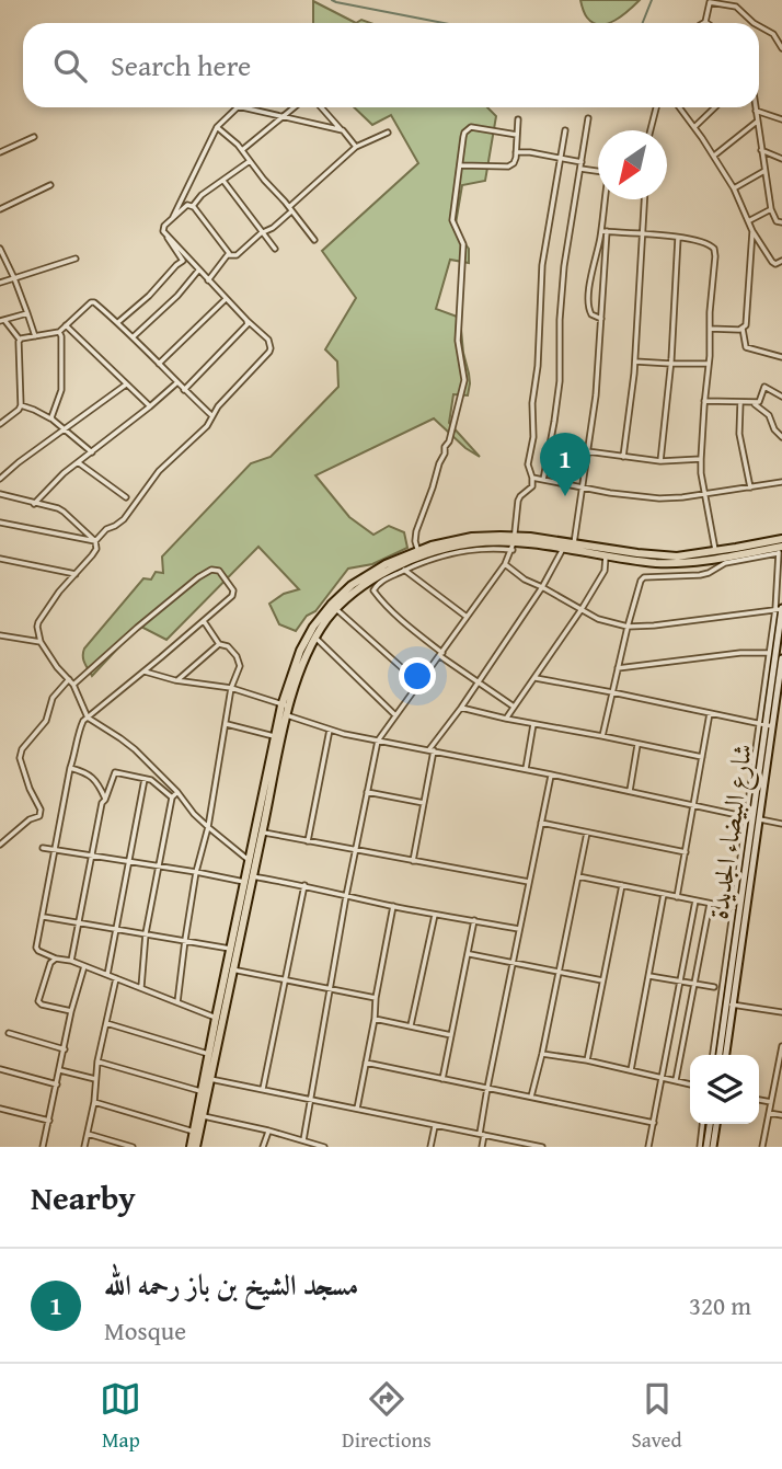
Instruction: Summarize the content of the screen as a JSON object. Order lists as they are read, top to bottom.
{
  "streets": {
    "street": ["شارع البيضاء الجديدة"]
  },
  "north": "bottom left",
  "page": {
    "search": "Search here",
    "pins": "1",
    "heading": "Nearby",
    "list": [
      {
        "mark": "1",
        "name": "مسجد الشيخ بن باز رحمه الله",
        "note": "Mosque",
        "value": "320 m"
      }
    ],
    "nav": ["Map", "Directions", "Saved"]
  }
}
